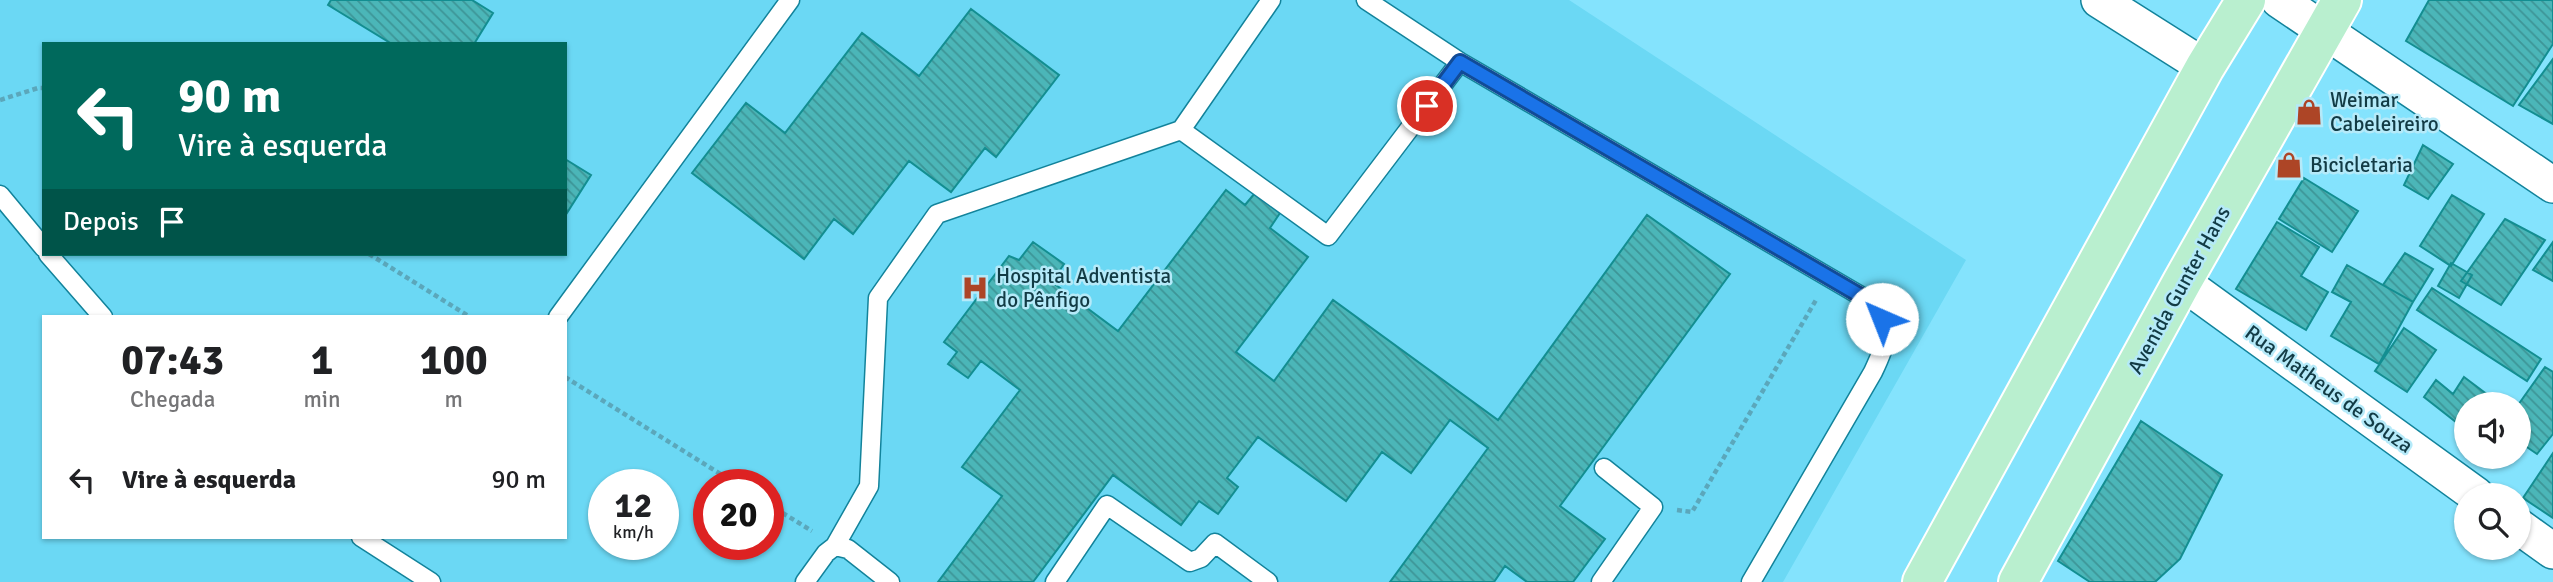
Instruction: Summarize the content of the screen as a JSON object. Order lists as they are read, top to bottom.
{
  "streets": {
    "main road": ["Avenida Gunter Hans"],
    "street": ["Rua Matheus de Souza"]
  },
  "crossings": [
    ["Avenida Gunter Hans", "Rua Matheus de Souza"]
  ],
  "places": {
    "shop": ["Weimar Cabeleireiro", "Bicicletaria"],
    "hospital": ["Hospital Adventista do Pênfigo"]
  },
  "page": {
    "turn": ["90 m", "Vire à esquerda"],
    "then": "Depois",
    "eta": [
      "07:43",
      "Chegada",
      "1",
      "min",
      "100",
      "m"
    ],
    "list": [
      {
        "name": "Vire à esquerda",
        "value": "90 m"
      }
    ],
    "speed": "12 km/h",
    "limit": "20"
  }
}
